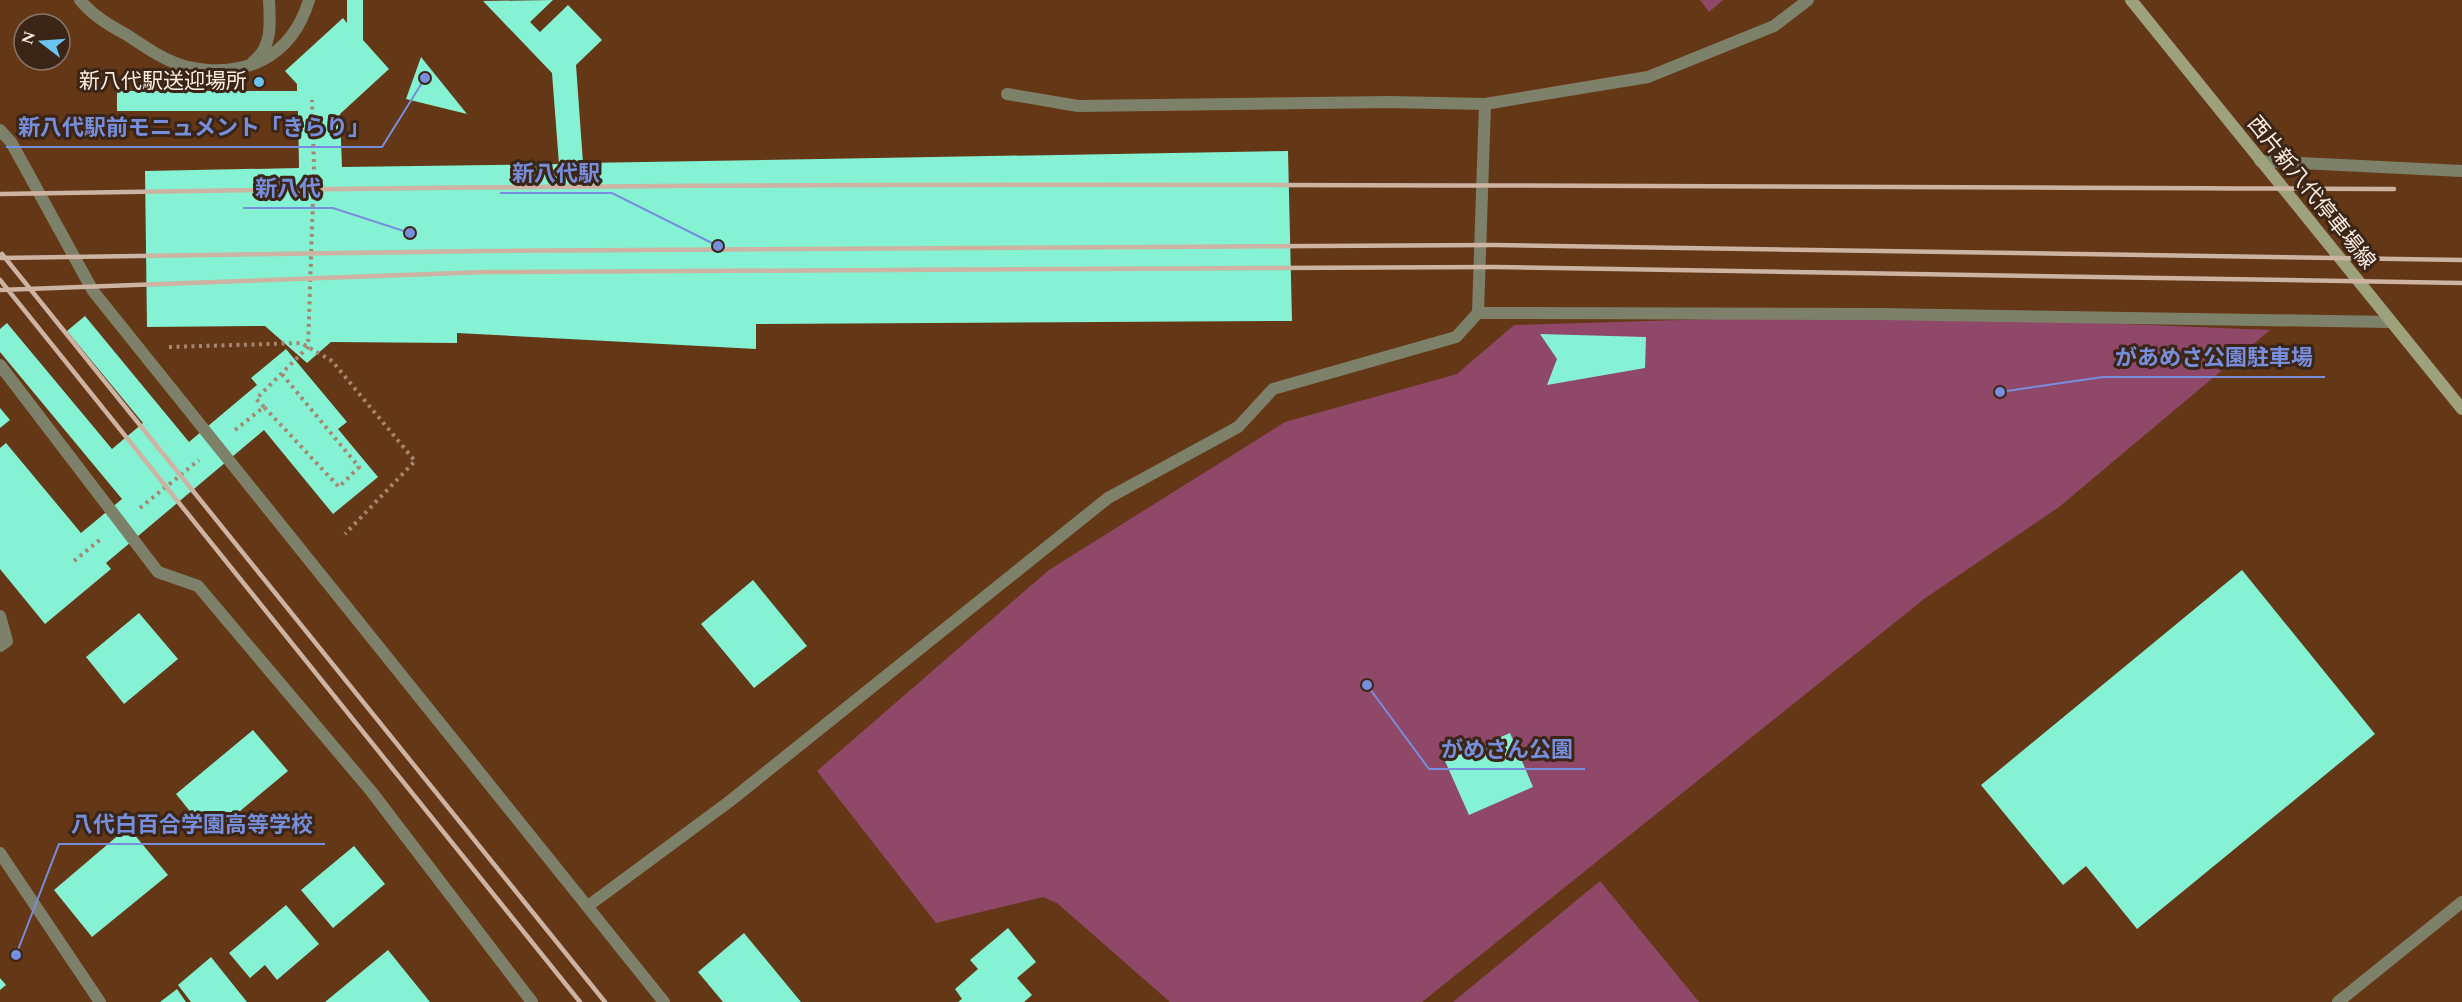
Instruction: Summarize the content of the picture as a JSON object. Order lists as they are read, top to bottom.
{
  "streets": {
    "main road": ["西片新八代停車場線"]
  },
  "places": [
    "新八代駅前モニュメント「きらり」",
    "新八代駅送迎場所",
    "新八代",
    "新八代駅",
    "があめさ公園駐車場",
    "がめさん公園",
    "八代白百合学園高等学校"
  ],
  "north": "left"
}
